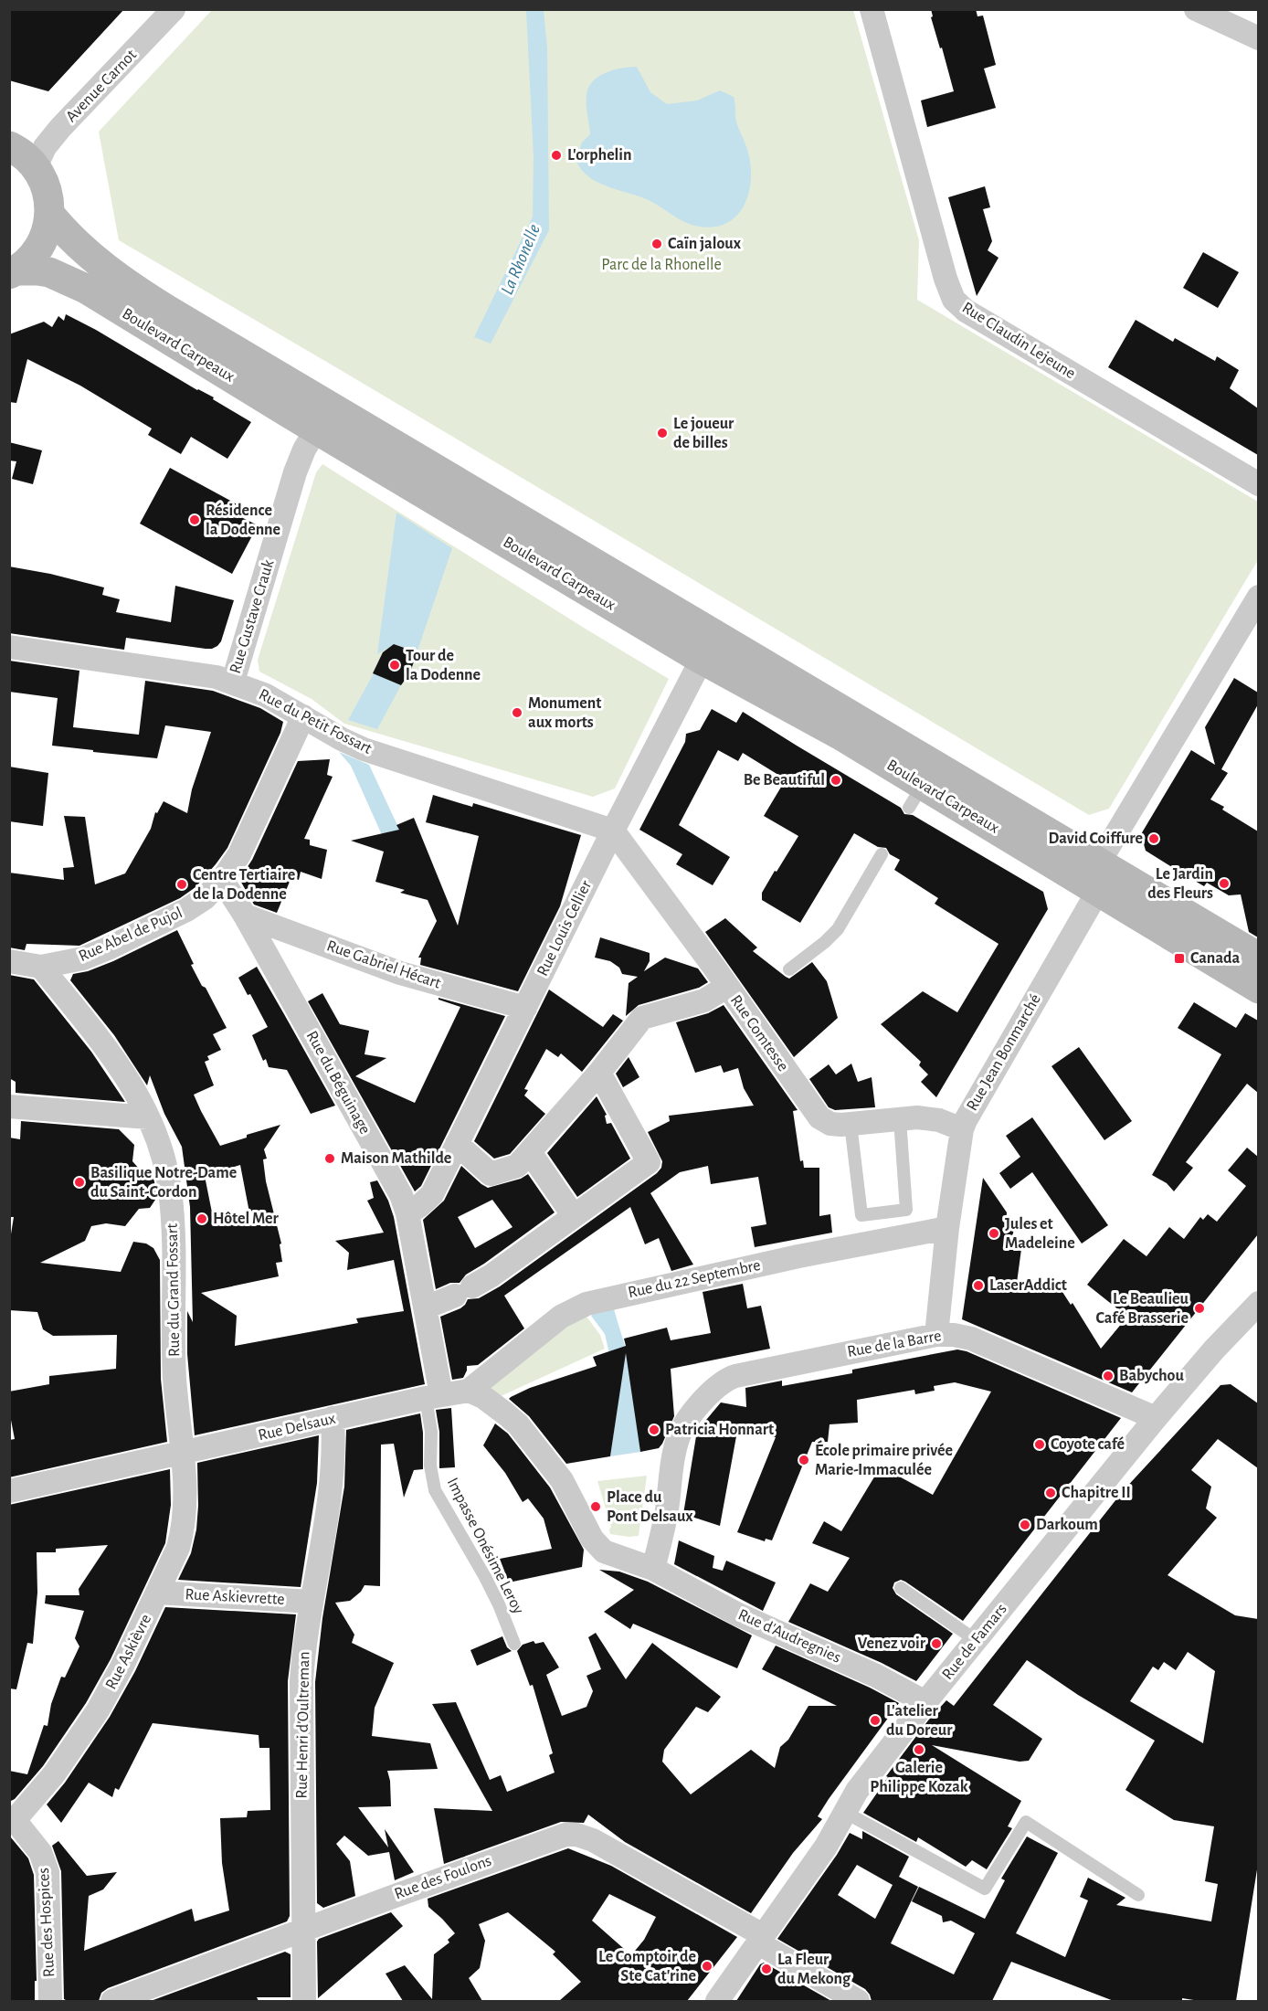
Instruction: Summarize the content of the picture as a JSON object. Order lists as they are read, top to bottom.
{
  "streets": {
    "main road": ["Boulevard Carpeaux"],
    "street": [
      "Avenue Carnot",
      "Rue Claudin Lejeune",
      "Rue Gustave Crauk",
      "Rue du Petit Fossart",
      "Rue Louis Cellier",
      "Rue Abel de Pujol",
      "Rue Gabriel Hécart",
      "Rue Comtesse",
      "Rue Jean Bonmarché",
      "Rue du Béguinage",
      "Rue du 22 Septembre",
      "Rue du Grand Fossart",
      "Rue de la Barre",
      "Rue Delsaux",
      "Rue Askievrette",
      "Rue d'Audregnies",
      "Rue de Famars",
      "Rue Askièvre",
      "Rue Henri d'Oultreman",
      "Rue des Foulons",
      "Rue des Hospices"
    ],
    "lane": ["Impasse Onésime Leroy"]
  },
  "crossings": [
    ["Boulevard Carpeaux", "Rue Gustave Crauk"],
    ["Boulevard Carpeaux", "Rue Louis Cellier"],
    ["Boulevard Carpeaux", "Rue Jean Bonmarché"],
    ["Rue Gustave Crauk", "Rue du Petit Fossart"],
    ["Rue du Petit Fossart", "Rue Louis Cellier"],
    ["Rue du Petit Fossart", "Rue Abel de Pujol"],
    ["Rue du Petit Fossart", "Rue Comtesse"],
    ["Rue Louis Cellier", "Rue Gabriel Hécart"],
    ["Rue Louis Cellier", "Rue Comtesse"],
    ["Rue Louis Cellier", "Rue du Béguinage"],
    ["Rue Abel de Pujol", "Rue du Béguinage"],
    ["Rue Abel de Pujol", "Rue du Grand Fossart"],
    ["Rue Gabriel Hécart", "Rue du Béguinage"],
    ["Rue Comtesse", "Rue Jean Bonmarché"],
    ["Rue Jean Bonmarché", "Rue du 22 Septembre"],
    ["Rue Jean Bonmarché", "Rue de la Barre"],
    ["Rue du Béguinage", "Rue Delsaux"],
    ["Rue du Béguinage", "Impasse Onésime Leroy"],
    ["Rue du 22 Septembre", "Rue Delsaux"],
    ["Rue du Grand Fossart", "Rue Delsaux"],
    ["Rue du Grand Fossart", "Rue Askièvre"],
    ["Rue de la Barre", "Rue d'Audregnies"],
    ["Rue de la Barre", "Rue de Famars"],
    ["Rue Delsaux", "Impasse Onésime Leroy"],
    ["Rue Delsaux", "Rue Askièvre"],
    ["Rue Delsaux", "Rue Henri d'Oultreman"],
    ["Rue Askievrette", "Rue Askièvre"],
    ["Rue Askievrette", "Rue Henri d'Oultreman"],
    ["Rue d'Audregnies", "Rue de Famars"],
    ["Rue de Famars", "Rue des Foulons"],
    ["Rue Askièvre", "Rue des Hospices"],
    ["Rue Henri d'Oultreman", "Rue des Foulons"]
  ],
  "water": ["La Rhonelle"],
  "parks": ["Parc de la Rhonelle"],
  "places": {
    "other": [
      "L'orphelin",
      "Caïn jaloux",
      "Le joueur de billes",
      "Résidence la Dodenne",
      "Tour de la Dodenne",
      "Monument aux morts",
      "Be Beautiful",
      "David Coiffure",
      "Le Jardin des Fleurs",
      "Centre Tertiaire de la Dodenne",
      "Maison Mathilde",
      "Basilique Notre-Dame du Saint-Cordon",
      "Hôtel Mer",
      "Jules et Madeleine",
      "LaserAddict",
      "Le Beaulieu Café Brasserie",
      "Babychou",
      "Patricia Honnart",
      "Coyote café",
      "École primaire privée Marie-Immaculée",
      "Chapitre II",
      "Place du Pont Delsaux",
      "Darkoum",
      "Venez voir",
      "L'atelier du Doreur",
      "Galerie Philippe Kozak",
      "Le Comptoir de Ste Cat'rine",
      "La Fleur du Mekong"
    ],
    "transit": ["Canada"]
  }
}
